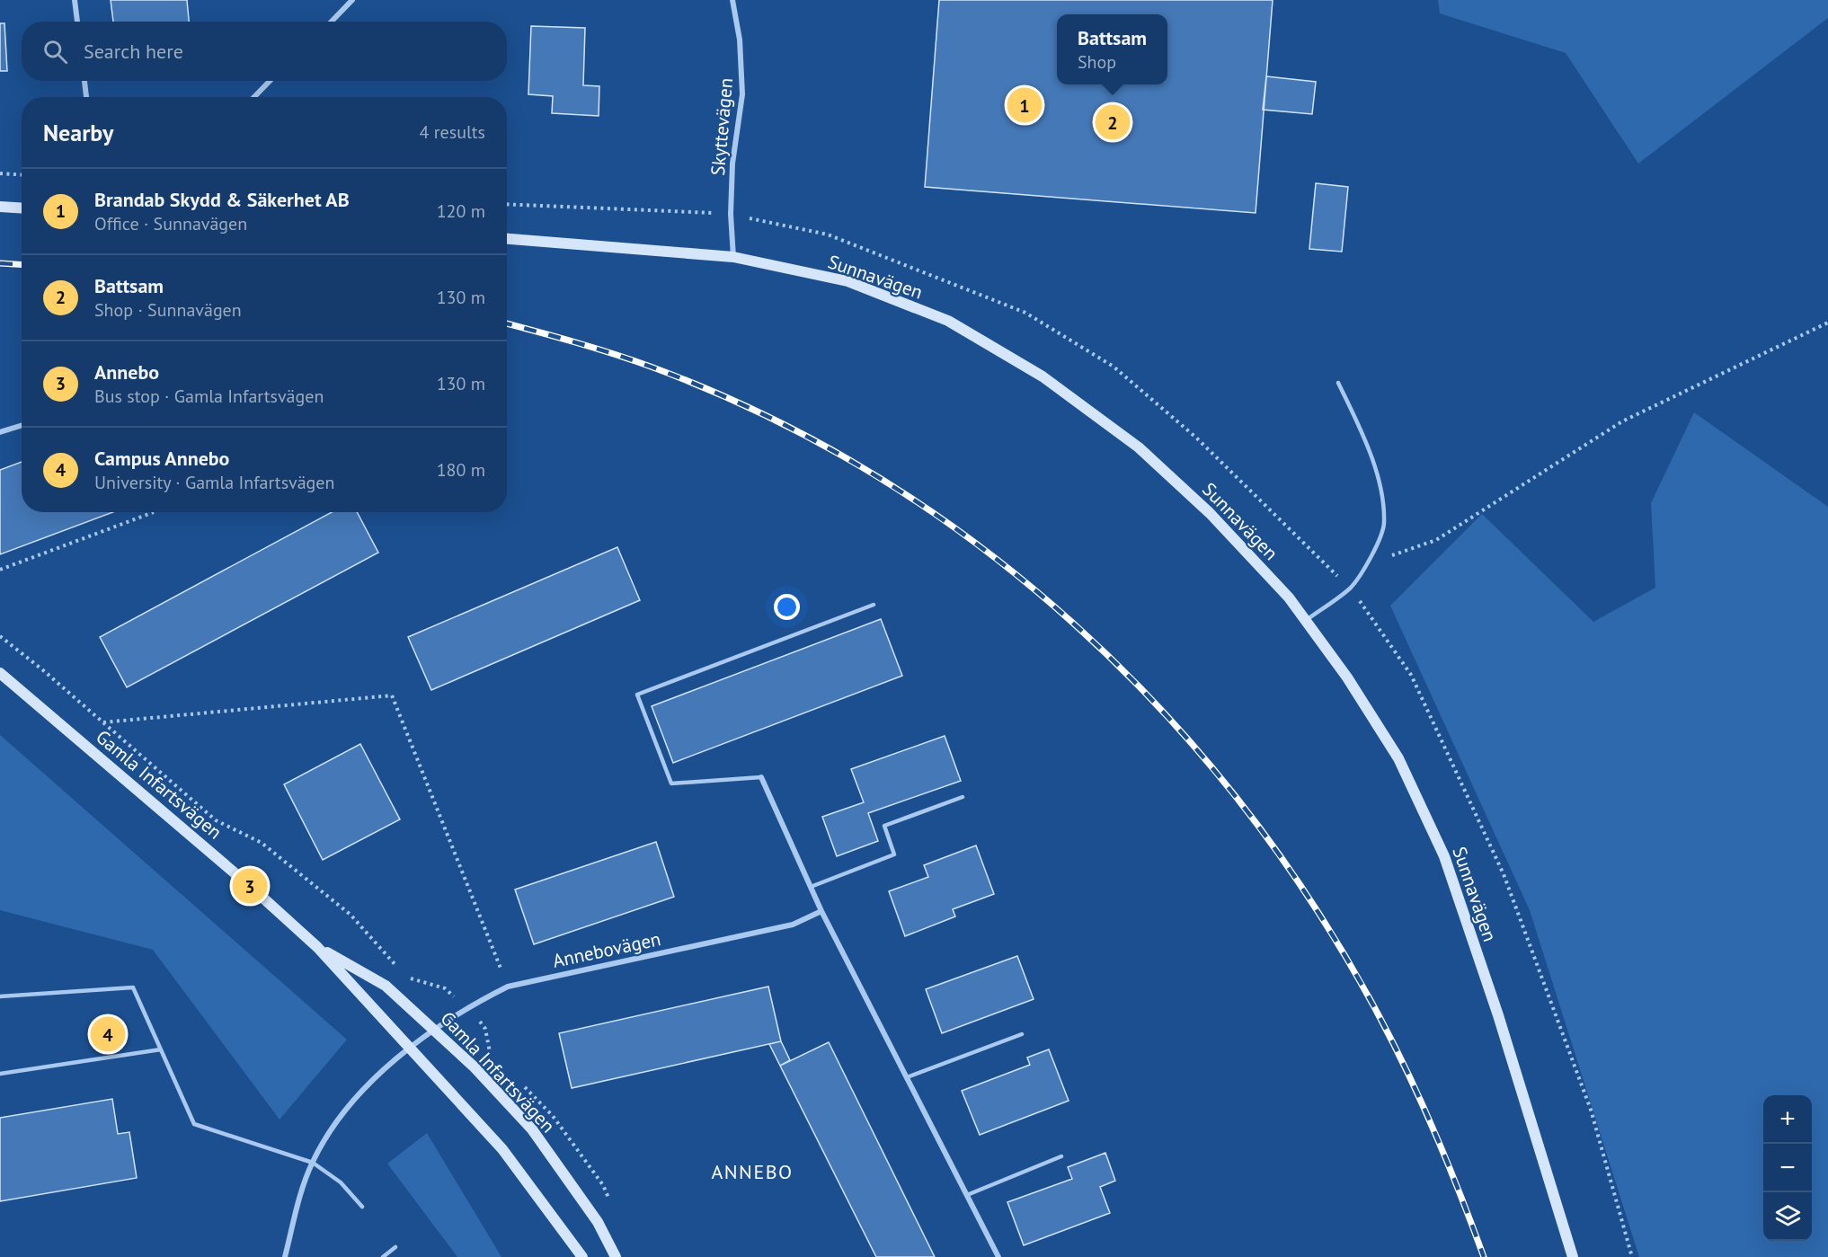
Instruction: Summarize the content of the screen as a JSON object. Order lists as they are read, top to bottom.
{
  "streets": {
    "main road": ["Sunnavägen", "Gamla Infartsvägen"],
    "street": ["Skyttevägen", "Annebovägen"]
  },
  "crossings": [
    ["Skyttevägen", "Sunnavägen"],
    ["Gamla Infartsvägen", "Annebovägen"]
  ],
  "districts": ["ANNEBO"],
  "page": {
    "popup": ["Battsam", "Shop"],
    "search": "Search here",
    "pins": [
      "1",
      "2",
      "3",
      "4"
    ],
    "heading": ["Nearby", "4 results"],
    "list": [
      {
        "mark": "1",
        "name": "Brandab Skydd & Säkerhet AB",
        "note": "Office · Sunnavägen",
        "value": "120 m"
      },
      {
        "mark": "2",
        "name": "Battsam",
        "note": "Shop · Sunnavägen",
        "value": "130 m"
      },
      {
        "mark": "3",
        "name": "Annebo",
        "note": "Bus stop · Gamla Infartsvägen",
        "value": "130 m"
      },
      {
        "mark": "4",
        "name": "Campus Annebo",
        "note": "University · Gamla Infartsvägen",
        "value": "180 m"
      }
    ],
    "map_buttons": ["+", "−"]
  }
}
